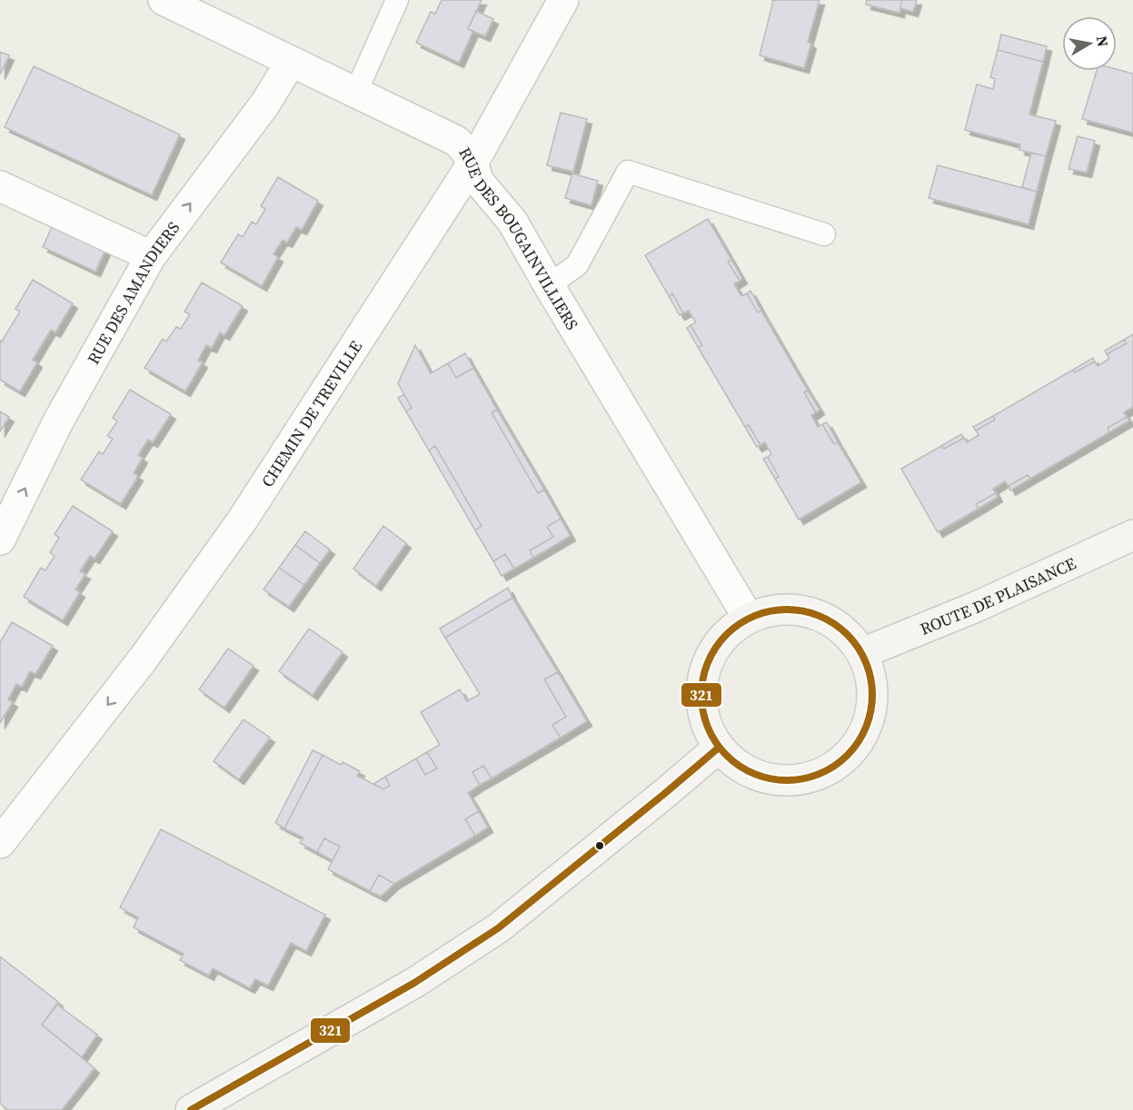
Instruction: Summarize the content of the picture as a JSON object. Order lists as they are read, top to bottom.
{
  "streets": {
    "main road": ["ROUTE DE PLAISANCE"],
    "street": ["RUE DES BOUGAINVILLIERS", "RUE DES AMANDIERS", "CHEMIN DE TREVILLE"]
  },
  "crossings": [
    ["RUE DES BOUGAINVILLIERS", "RUE DES AMANDIERS"],
    ["RUE DES BOUGAINVILLIERS", "CHEMIN DE TREVILLE"],
    ["RUE DES BOUGAINVILLIERS", "ROUTE DE PLAISANCE"]
  ],
  "one_way": ["RUE DES AMANDIERS", "CHEMIN DE TREVILLE"],
  "lines": ["transit line 321"],
  "north": "right"
}
